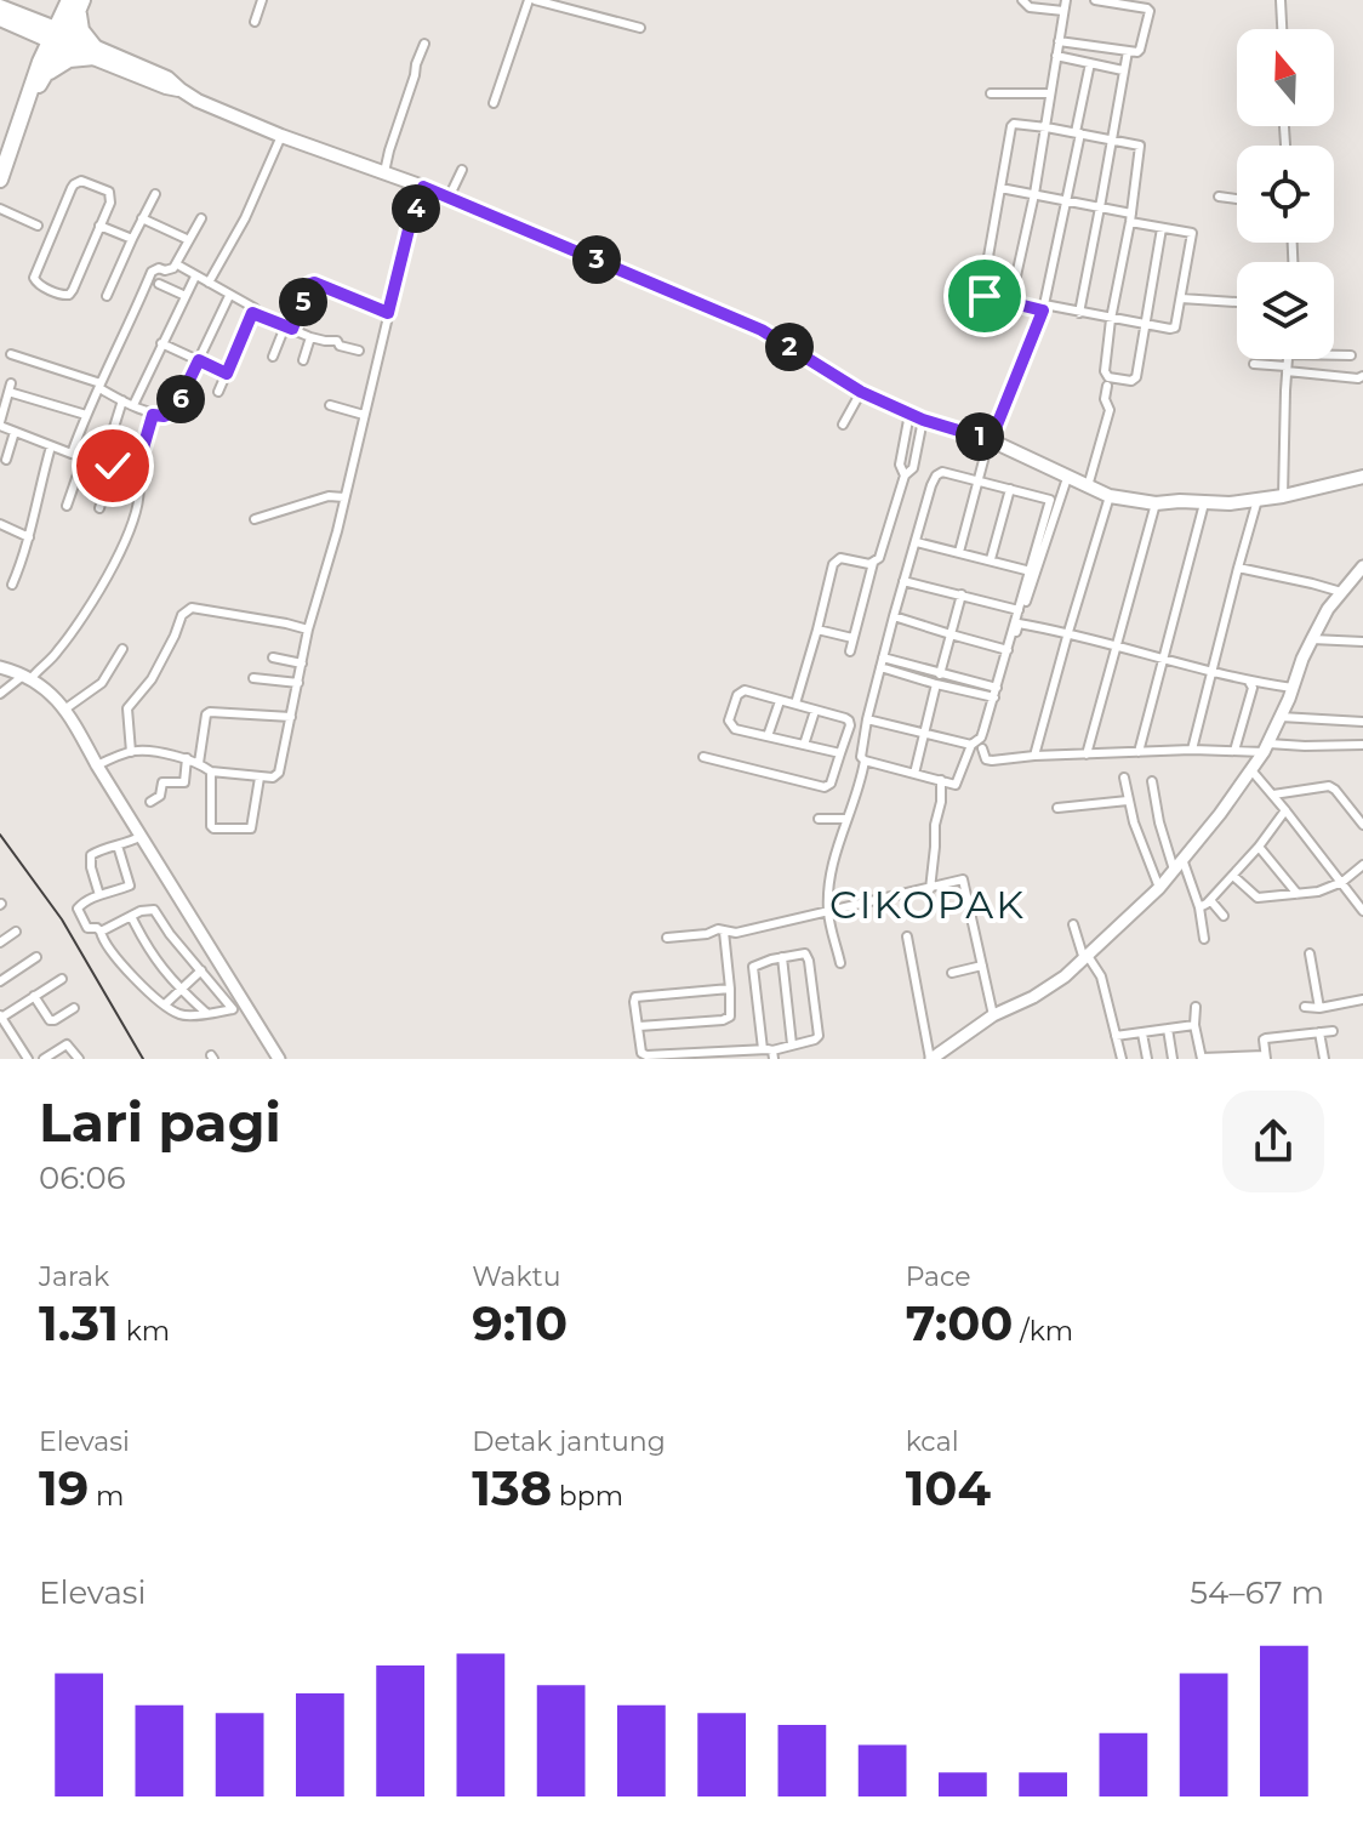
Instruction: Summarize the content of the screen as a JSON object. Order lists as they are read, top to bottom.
{
  "districts": ["CIKOPAK"],
  "north": "top",
  "page": {
    "pins": [
      "4",
      "3",
      "5",
      "2",
      "6",
      "1"
    ],
    "heading": ["Lari pagi", "06:06"],
    "stats": [
      ["Jarak", "1.31 km"],
      ["Waktu", "9:10"],
      ["Pace", "7:00 /km"],
      ["Elevasi", "19 m"],
      ["Detak jantung", "138 bpm"],
      ["kcal", "104"]
    ],
    "chart": ["Elevasi", "54–67 m"]
  }
}
